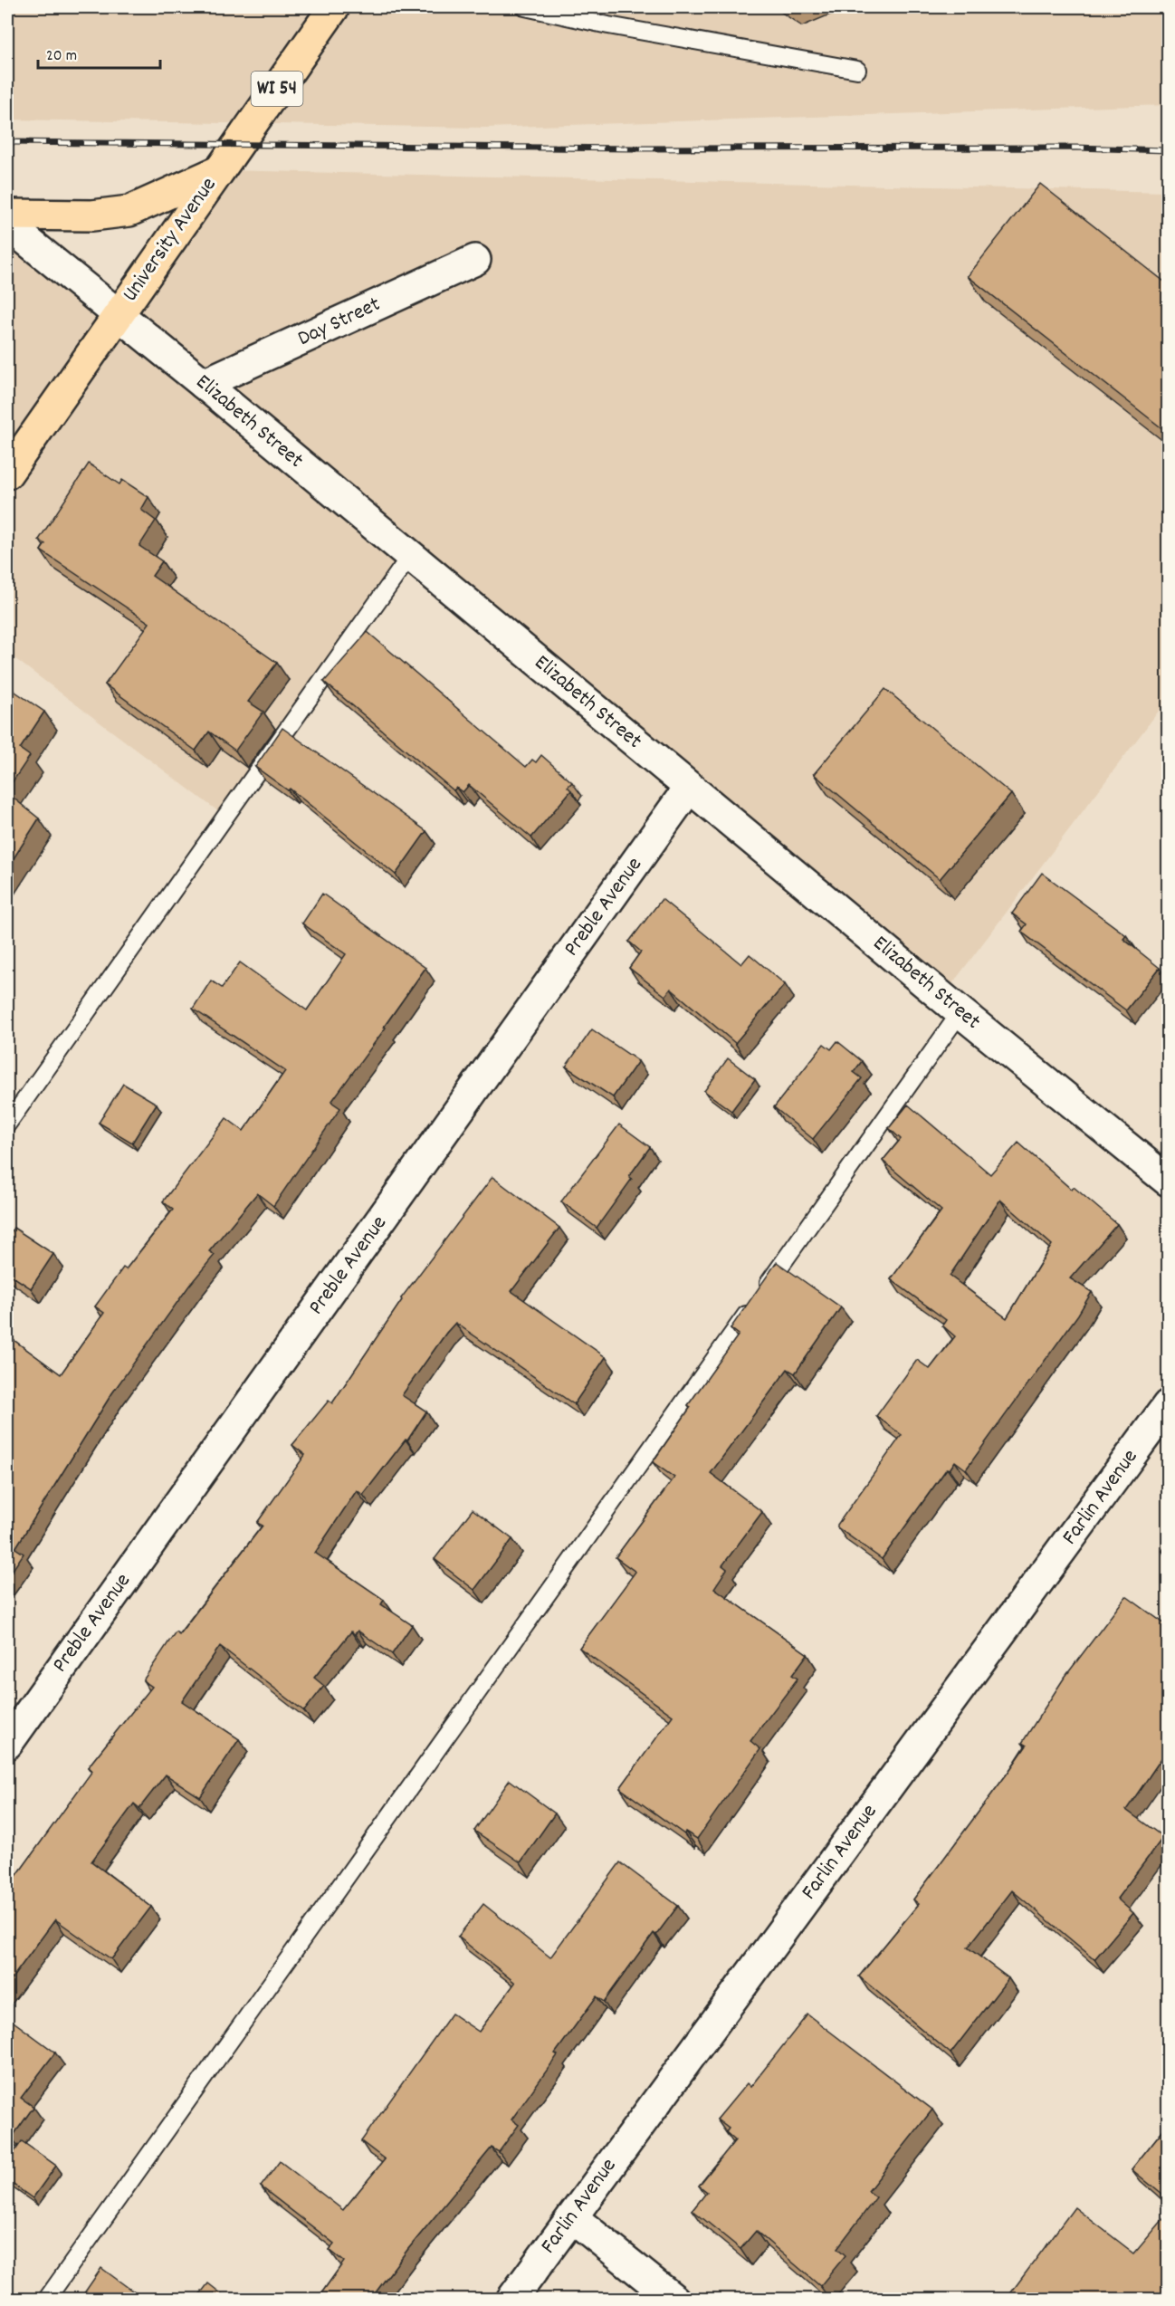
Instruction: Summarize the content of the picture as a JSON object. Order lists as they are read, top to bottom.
{
  "streets": {
    "main road": ["WI 54", "University Avenue"],
    "street": [
      "Day Street",
      "Elizabeth Street",
      "Preble Avenue",
      "Farlin Avenue"
    ]
  },
  "crossings": [
    ["University Avenue", "Elizabeth Street"],
    ["Day Street", "Elizabeth Street"],
    ["Elizabeth Street", "Preble Avenue"]
  ],
  "scale_bar": "20 m"
}
